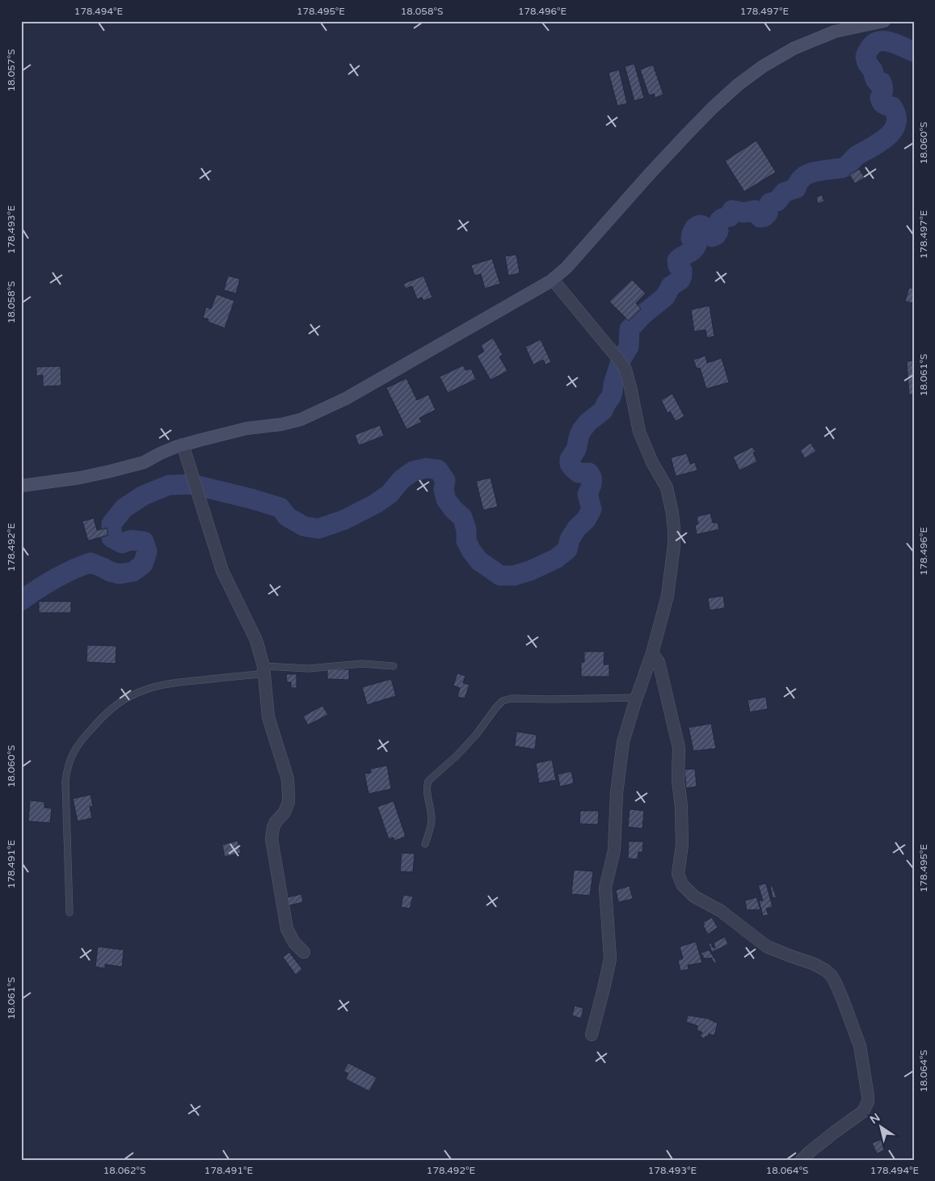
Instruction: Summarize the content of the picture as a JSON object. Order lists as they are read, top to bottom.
{
  "north": "top left",
  "coordinates": [
    "178.494°E",
    "178.495°E",
    "18.058°S",
    "178.496°E",
    "178.497°E",
    "18.057°S",
    "18.060°S",
    "178.493°E",
    "18.061°S",
    "178.492°E",
    "178.491°E",
    "18.064°S",
    "18.062°S"
  ]
}
